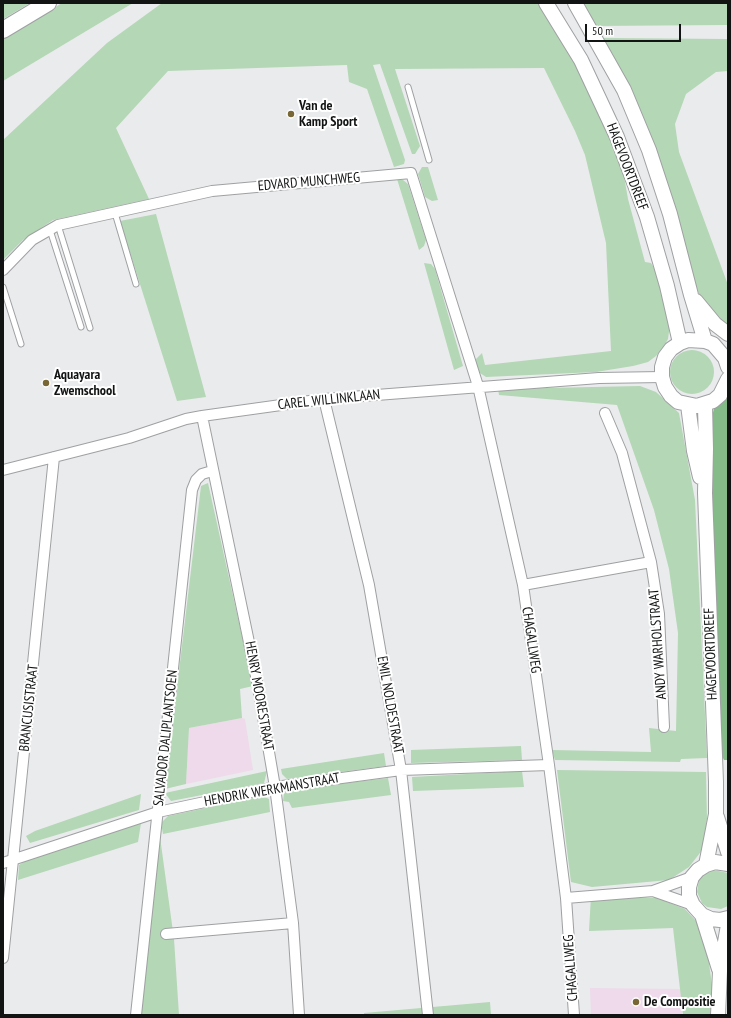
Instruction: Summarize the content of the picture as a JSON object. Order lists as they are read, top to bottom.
{
  "streets": {
    "main road": ["HAGEVOORTDREEF"],
    "street": [
      "EDVARD MUNCHWEG",
      "CAREL WILLINKLAAN",
      "CHAGALLWEG",
      "ANDY WARHOLSTRAAT",
      "HENRY MOORESTRAAT",
      "EMIL NOLDESTRAAT",
      "BRANCUSISTRAAT",
      "SALVADOR DALIPLANTSOEN",
      "HENDRIK WERKMANSTRAAT"
    ]
  },
  "crossings": [
    ["EDVARD MUNCHWEG", "CAREL WILLINKLAAN"],
    ["EDVARD MUNCHWEG", "CHAGALLWEG"],
    ["CAREL WILLINKLAAN", "CHAGALLWEG"],
    ["CAREL WILLINKLAAN", "HENRY MOORESTRAAT"],
    ["CAREL WILLINKLAAN", "EMIL NOLDESTRAAT"],
    ["CAREL WILLINKLAAN", "BRANCUSISTRAAT"],
    ["CHAGALLWEG", "HENDRIK WERKMANSTRAAT"],
    ["HENRY MOORESTRAAT", "SALVADOR DALIPLANTSOEN"],
    ["HENRY MOORESTRAAT", "HENDRIK WERKMANSTRAAT"],
    ["EMIL NOLDESTRAAT", "HENDRIK WERKMANSTRAAT"],
    ["BRANCUSISTRAAT", "HENDRIK WERKMANSTRAAT"],
    ["SALVADOR DALIPLANTSOEN", "HENDRIK WERKMANSTRAAT"]
  ],
  "places": ["Van de Kamp Sport", "Aquayara Zwemschool", "De Compositie"],
  "scale_bar": "50 m"
}
